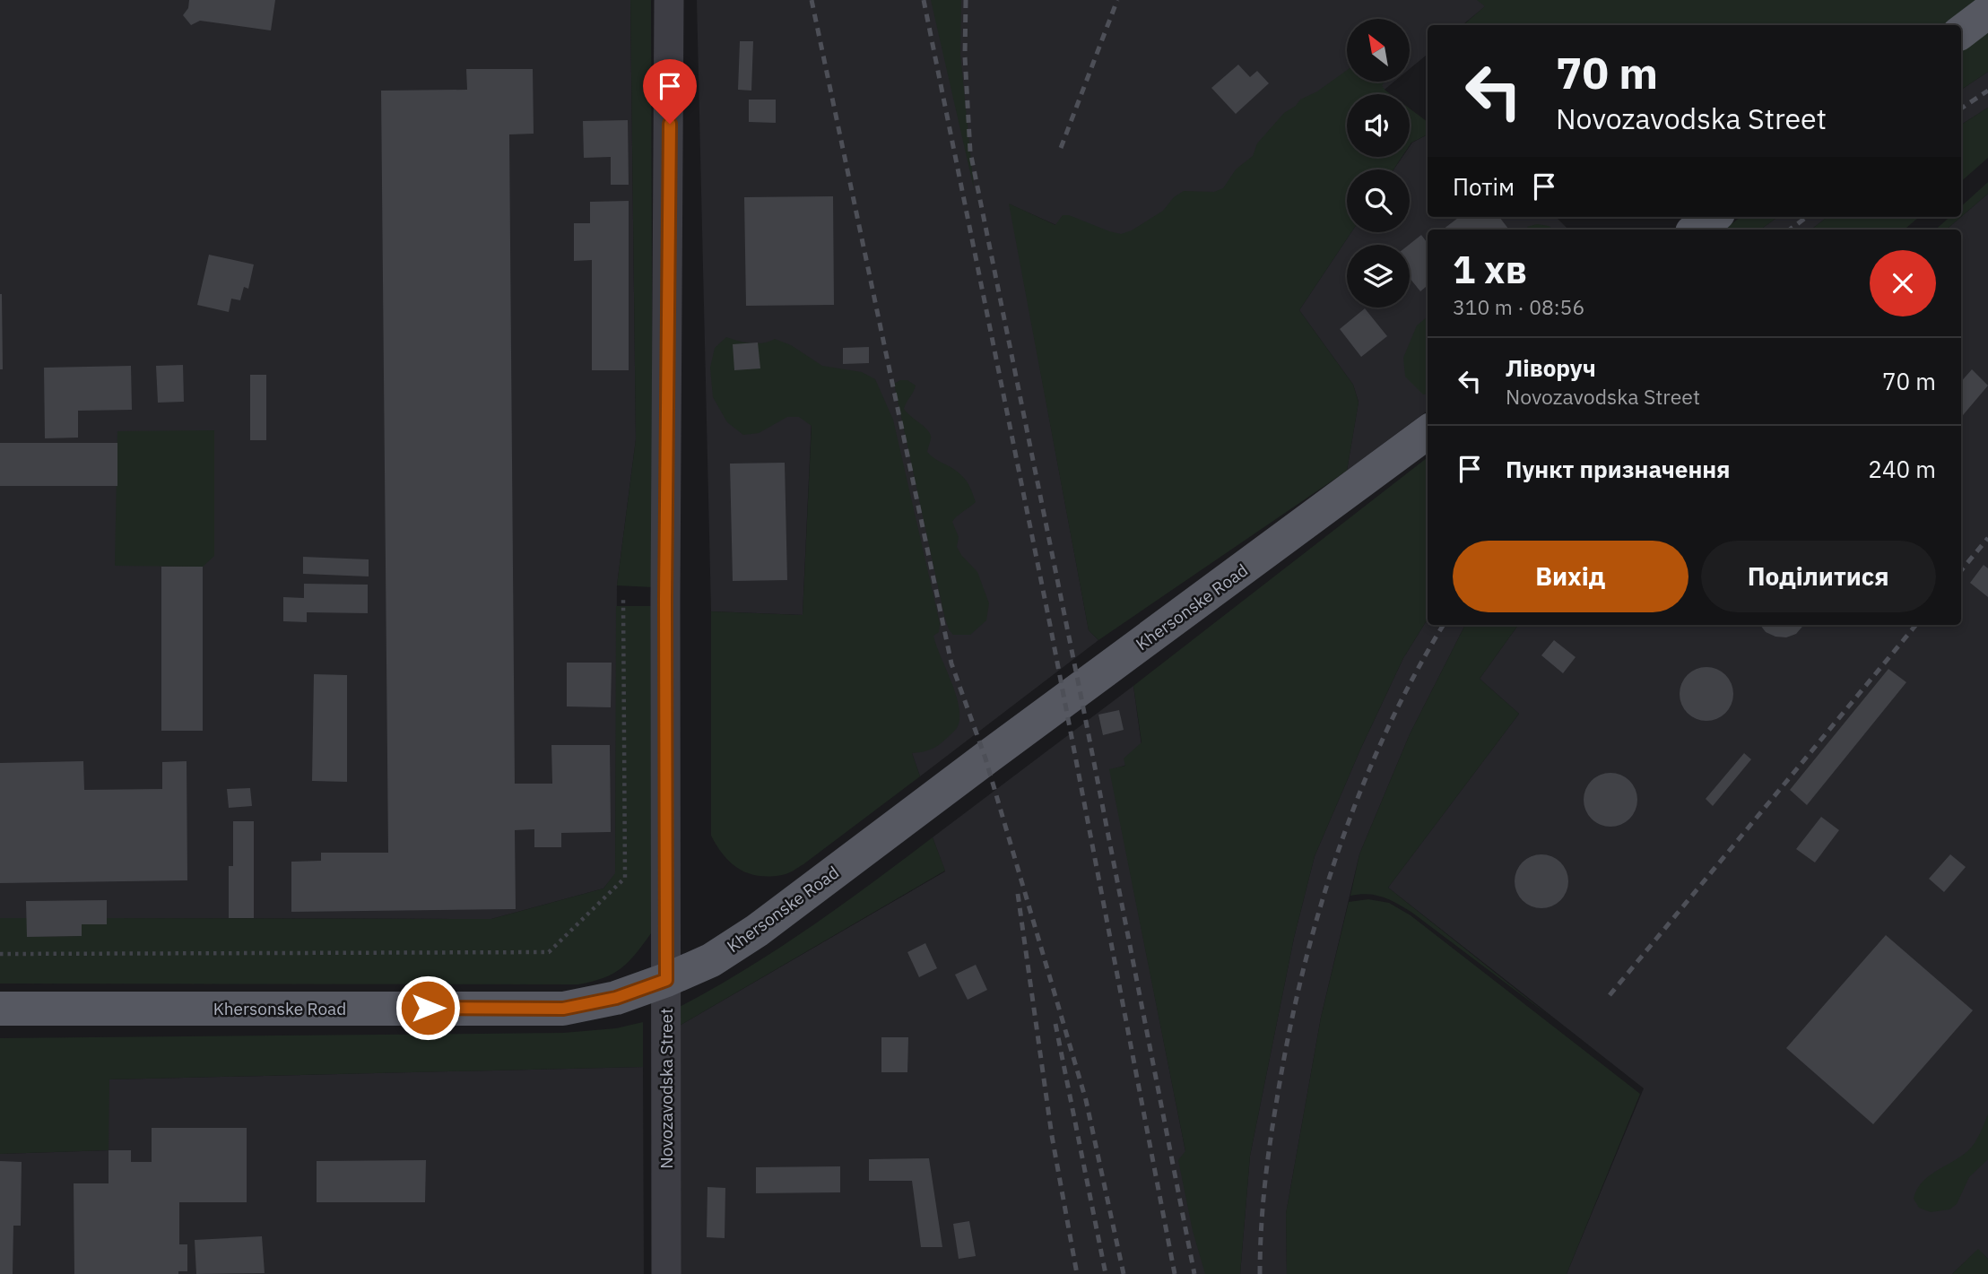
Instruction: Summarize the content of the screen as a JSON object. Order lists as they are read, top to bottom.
{
  "streets": {
    "main road": ["Khersonske Road"],
    "street": ["Novozavodska Street"]
  },
  "crossings": [
    ["Khersonske Road", "Novozavodska Street"]
  ],
  "north": "top left",
  "page": {
    "turn": ["70 m", "Novozavodska Street"],
    "then": "Потім",
    "heading": ["1 хв", "310 m · 08:56"],
    "list": [
      {
        "name": "Ліворуч",
        "note": "Novozavodska Street",
        "value": "70 m"
      },
      {
        "name": "Пункт призначення",
        "value": "240 m"
      }
    ],
    "buttons": ["Вихід", "Поділитися"]
  }
}
